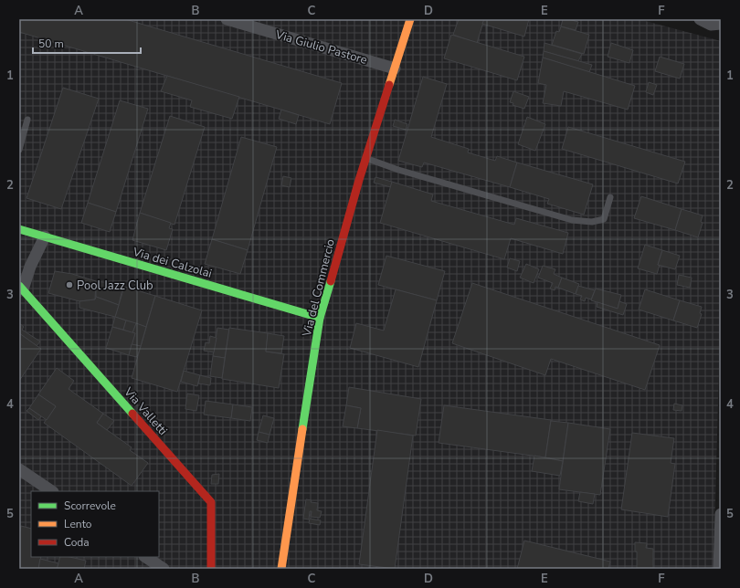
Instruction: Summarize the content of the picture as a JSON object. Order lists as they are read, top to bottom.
{
  "streets": {
    "street": [
      "Via Giulio Pastore",
      "Via dei Calzolai",
      "Via del Commercio",
      "Via Valletti"
    ]
  },
  "crossings": [
    ["Via Giulio Pastore", "Via del Commercio"],
    ["Via dei Calzolai", "Via del Commercio"]
  ],
  "places": ["Pool Jazz Club"],
  "legend": ["Scorrevole", "Lento", "Coda"],
  "scale_bar": "50 m",
  "grid": {
    "columns": [
      "A",
      "B",
      "C",
      "D",
      "E",
      "F"
    ],
    "rows": [
      "1",
      "2",
      "3",
      "4",
      "5"
    ]
  }
}
